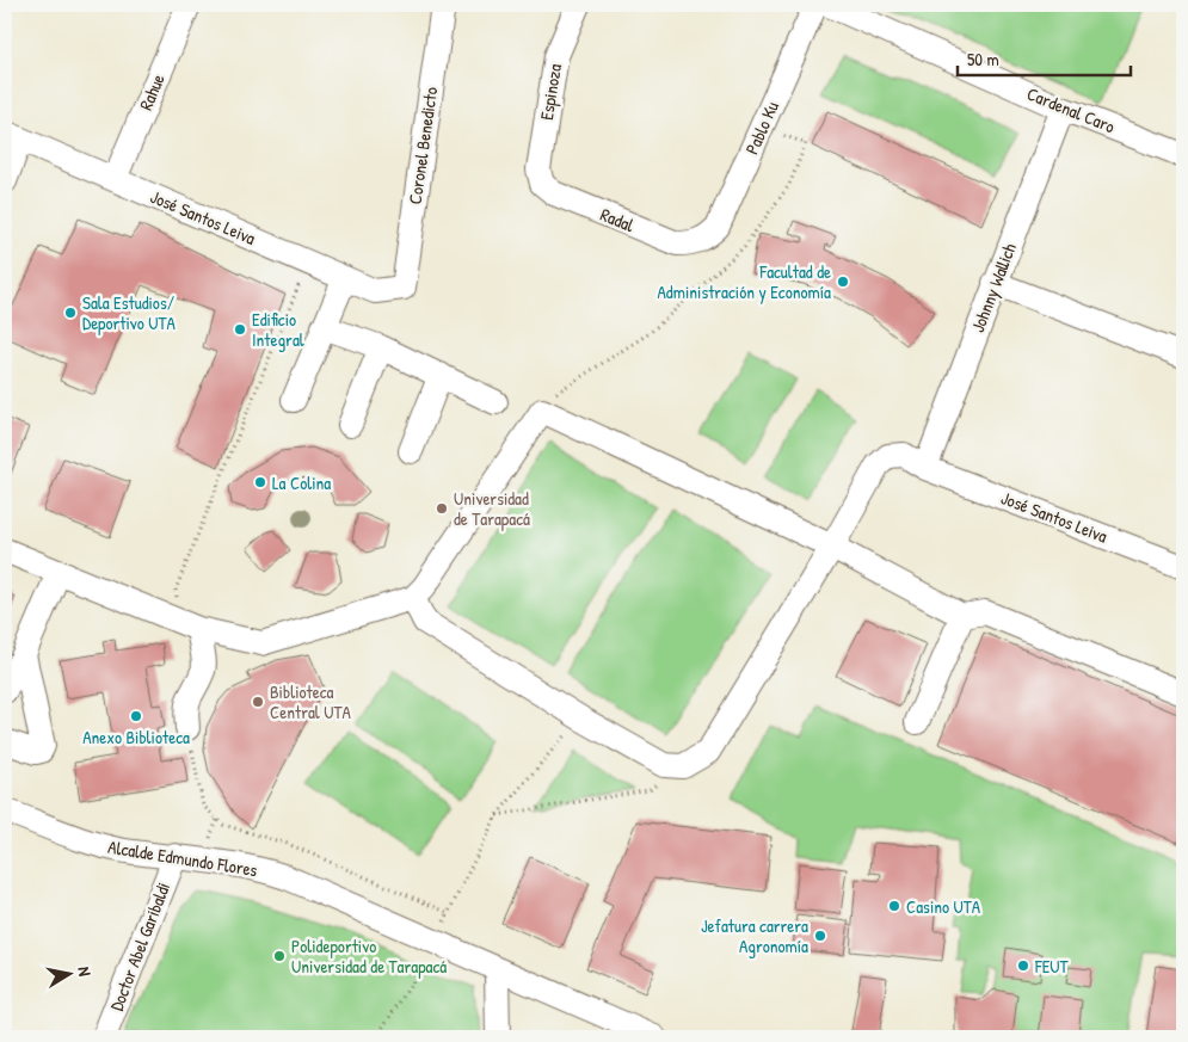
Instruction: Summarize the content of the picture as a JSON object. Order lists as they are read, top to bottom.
{
  "streets": {
    "street": [
      "Rahue",
      "Espinoza",
      "Cardenal Caro",
      "Pablo Ku",
      "Coronel Benedicto",
      "José Santos Leiva",
      "Radal",
      "Johnny Wallich",
      "Alcalde Edmundo Flores",
      "Doctor Abel Garibaldi"
    ]
  },
  "crossings": [
    ["Rahue", "José Santos Leiva"],
    ["Espinoza", "Radal"],
    ["Cardenal Caro", "Johnny Wallich"],
    ["Pablo Ku", "Radal"],
    ["Coronel Benedicto", "José Santos Leiva"],
    ["José Santos Leiva", "Johnny Wallich"],
    ["Alcalde Edmundo Flores", "Doctor Abel Garibaldi"]
  ],
  "places": [
    "Facultad de Administración y Economía",
    "Sala Estudios/ Deportivo UTA",
    "Edificio Integral",
    "La Colina",
    "Universidad de Tarapacá",
    "Biblioteca Central UTA",
    "Anexo Biblioteca",
    "Casino UTA",
    "Jefatura carrera Agronomía",
    "Polideportivo Universidad de Tarapacá",
    "FEUT"
  ],
  "scale_bar": "50 m",
  "north": "right"
}
